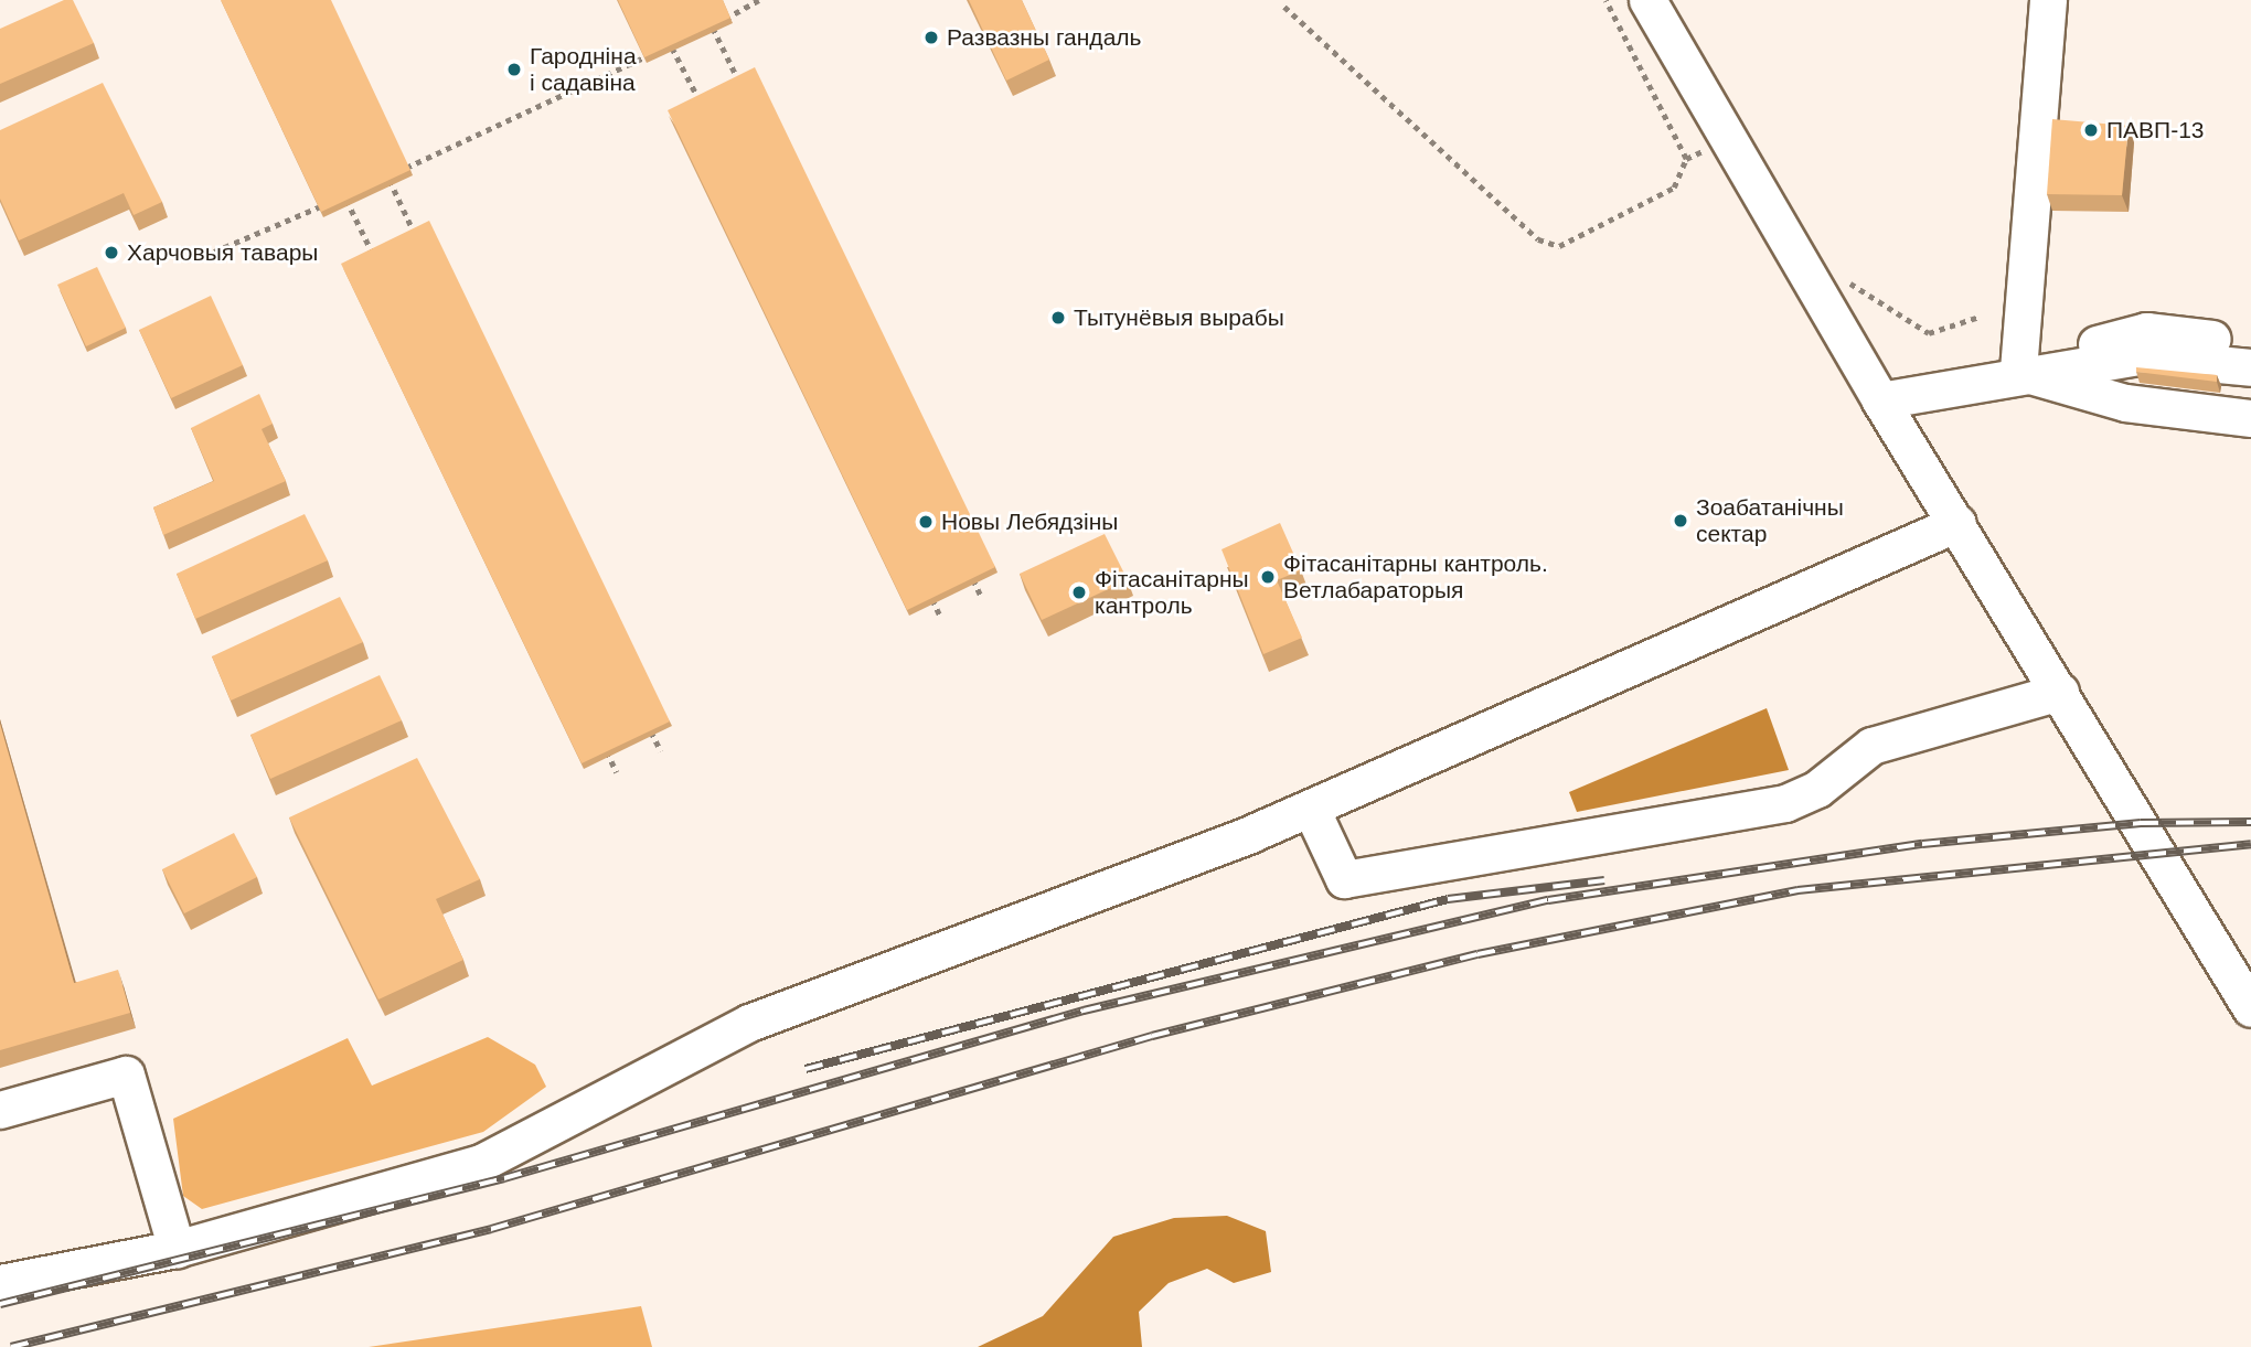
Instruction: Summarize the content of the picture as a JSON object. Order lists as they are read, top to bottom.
{
  "places": [
    "Развазны гандаль",
    "Гародніна і садавіна",
    "ПАВП-13",
    "Харчовыя тавары",
    "Тытунёвыя вырабы",
    "Зоабатанічны сектар",
    "Новы Лебядзіны",
    "Фітасанітарны кантроль. Ветлабараторыя",
    "Фітасанітарны кантроль"
  ]
}
